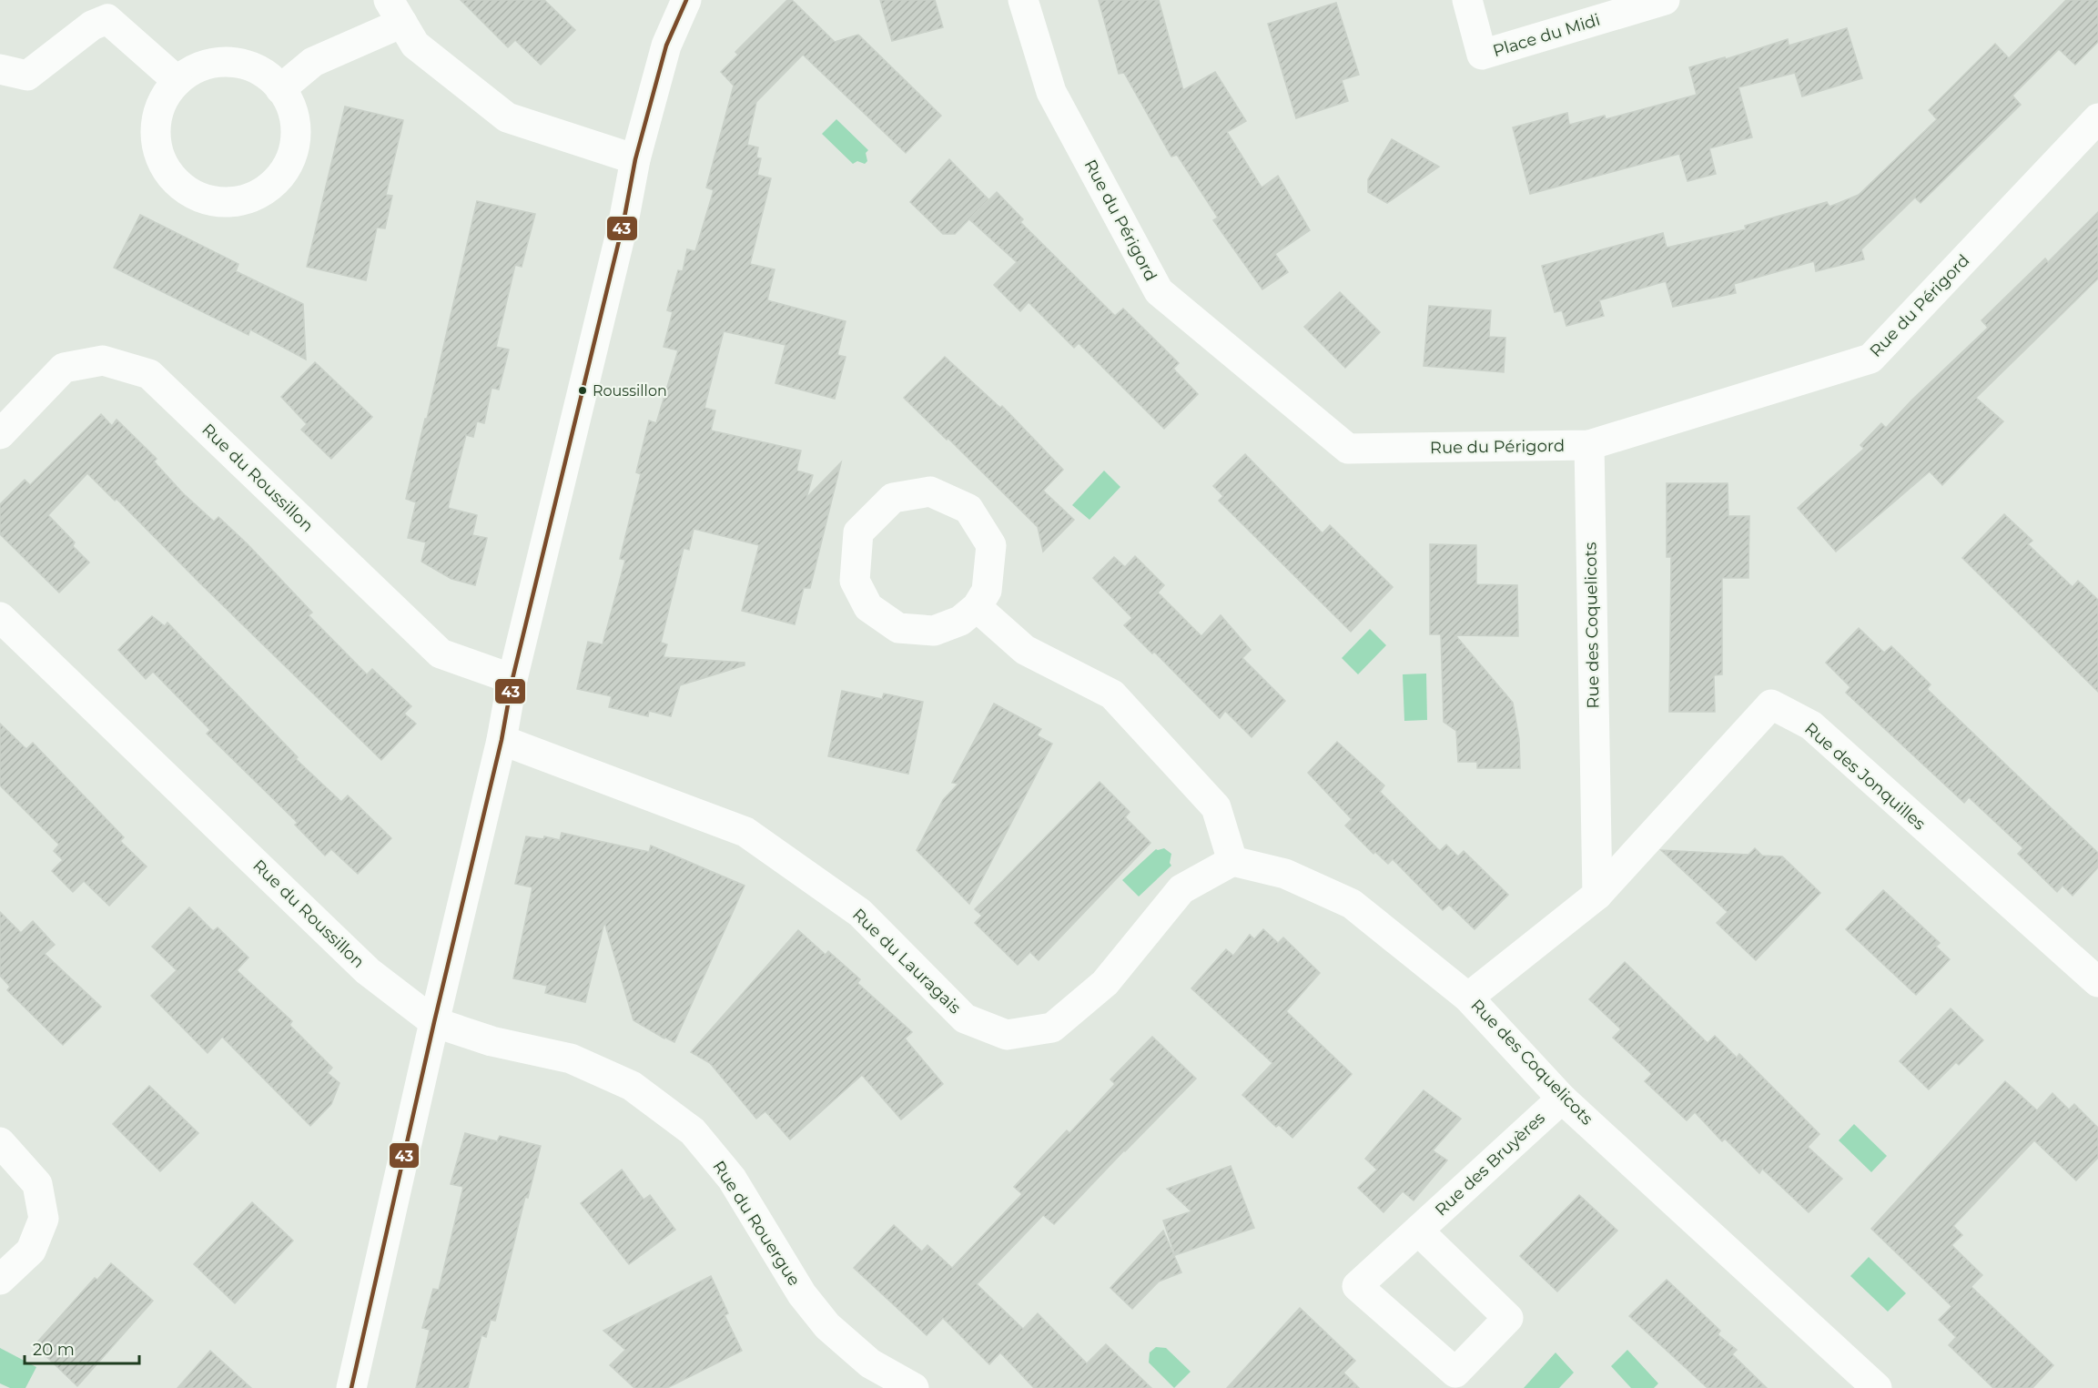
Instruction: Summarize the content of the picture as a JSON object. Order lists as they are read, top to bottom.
{
  "streets": {
    "street": [
      "Place du Midi",
      "Rue du Périgord",
      "Rue du Roussillon",
      "Rue des Coquelicots",
      "Rue des Jonquilles",
      "Rue du Lauragais",
      "Rue des Bruyères",
      "Rue du Rouergue"
    ]
  },
  "crossings": [
    ["Rue du Périgord", "Rue des Coquelicots"],
    ["Rue du Roussillon", "Rue du Rouergue"],
    ["Rue des Coquelicots", "Rue des Jonquilles"],
    ["Rue des Coquelicots", "Rue des Bruyères"]
  ],
  "places": ["Roussillon"],
  "lines": ["transit line 43"],
  "scale_bar": "20 m"
}
